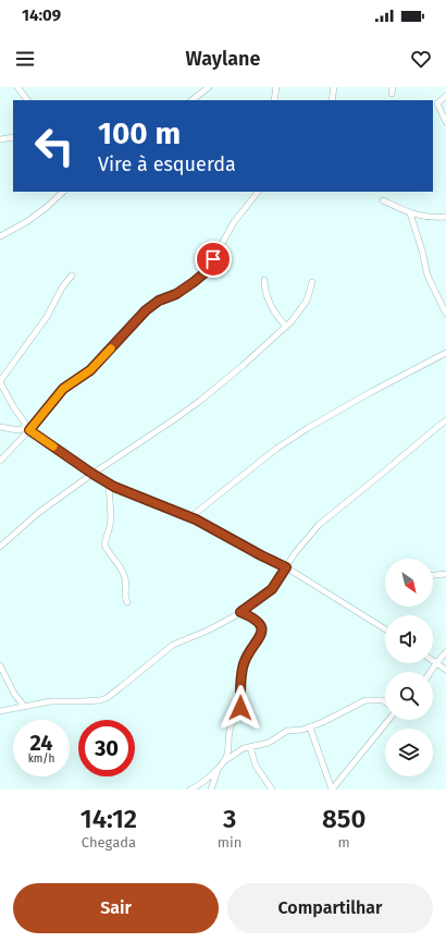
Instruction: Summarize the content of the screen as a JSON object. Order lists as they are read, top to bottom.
{
  "north": "bottom right",
  "page": {
    "status": "14:09",
    "header": "Waylane",
    "turn": ["100 m", "Vire à esquerda"],
    "speed": "24 km/h",
    "limit": "30",
    "eta": [
      "14:12",
      "Chegada",
      "3",
      "min",
      "850",
      "m"
    ],
    "buttons": ["Sair", "Compartilhar"]
  }
}
